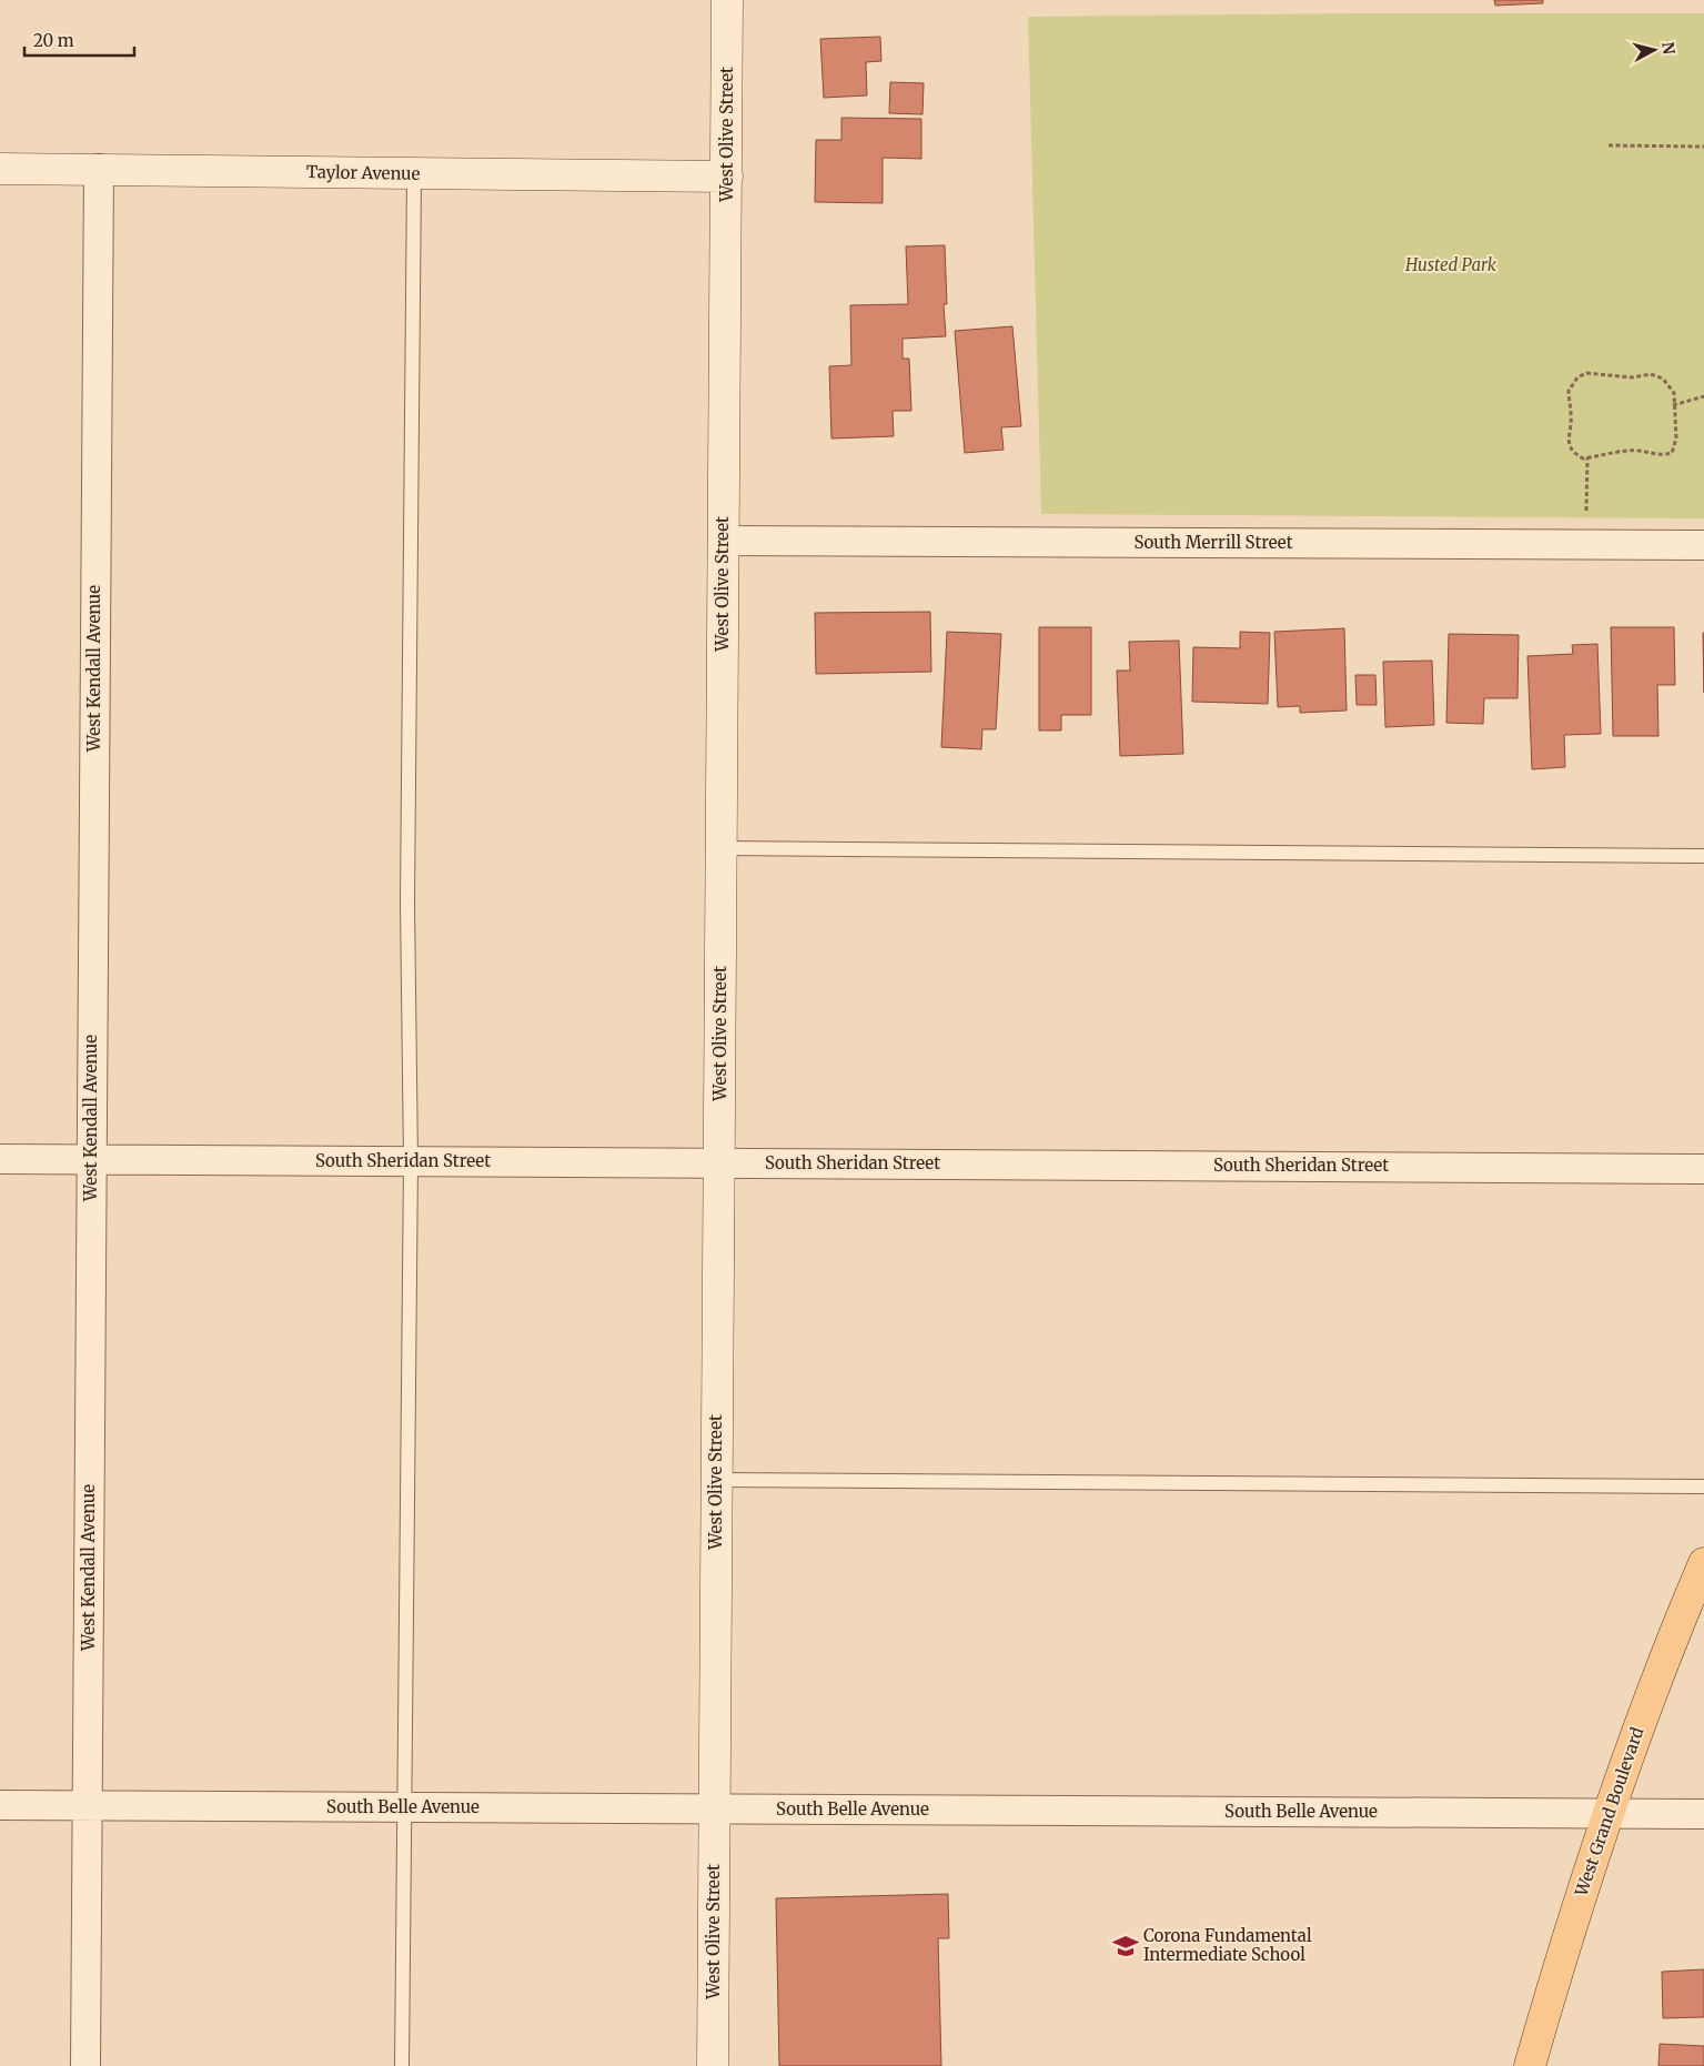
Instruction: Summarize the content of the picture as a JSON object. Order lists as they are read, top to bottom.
{
  "streets": {
    "main road": ["West Grand Boulevard"],
    "street": [
      "West Olive Street",
      "Taylor Avenue",
      "South Merrill Street",
      "West Kendall Avenue",
      "South Sheridan Street",
      "South Belle Avenue"
    ]
  },
  "crossings": [
    ["West Olive Street", "Taylor Avenue"],
    ["West Olive Street", "South Merrill Street"],
    ["West Olive Street", "South Sheridan Street"],
    ["West Olive Street", "South Belle Avenue"],
    ["Taylor Avenue", "West Kendall Avenue"],
    ["West Kendall Avenue", "South Sheridan Street"],
    ["West Kendall Avenue", "South Belle Avenue"],
    ["South Belle Avenue", "West Grand Boulevard"]
  ],
  "parks": ["Husted Park"],
  "places": {
    "school or university": ["Corona Fundamental Intermediate School"]
  },
  "scale_bar": "20 m",
  "north": "right"
}
